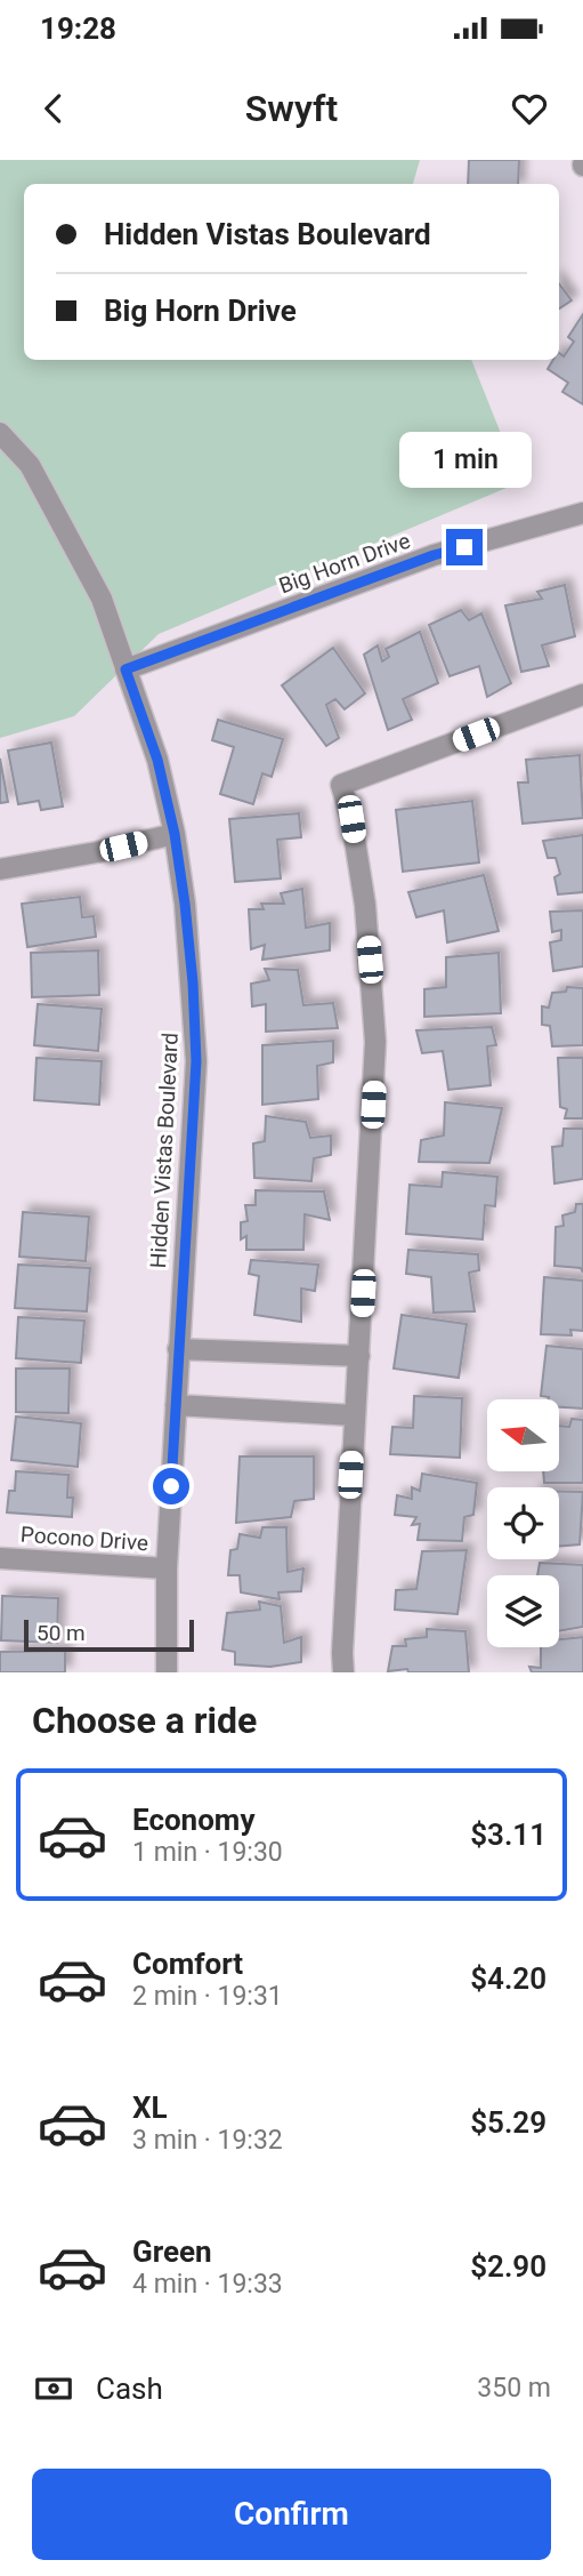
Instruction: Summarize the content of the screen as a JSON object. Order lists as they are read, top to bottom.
{
  "streets": {
    "street": ["Big Horn Drive", "Hidden Vistas Boulevard", "Pocono Drive"]
  },
  "crossings": [
    ["Big Horn Drive", "Hidden Vistas Boulevard"],
    ["Hidden Vistas Boulevard", "Pocono Drive"]
  ],
  "scale_bar": "50 m",
  "north": "left",
  "page": {
    "status": "19:28",
    "header": "Swyft",
    "banner": ["Hidden Vistas Boulevard", "Big Horn Drive"],
    "bubble": "1 min",
    "scale": "50 m",
    "heading": "Choose a ride",
    "list": [
      {
        "name": "Economy",
        "note": "1 min · 19:30",
        "value": "$3.11"
      },
      {
        "name": "Comfort",
        "note": "2 min · 19:31",
        "value": "$4.20"
      },
      {
        "name": "XL",
        "note": "3 min · 19:32",
        "value": "$5.29"
      },
      {
        "name": "Green",
        "note": "4 min · 19:33",
        "value": "$2.90"
      }
    ],
    "pay": ["Cash", "350 m"],
    "buttons": "Confirm"
  }
}
